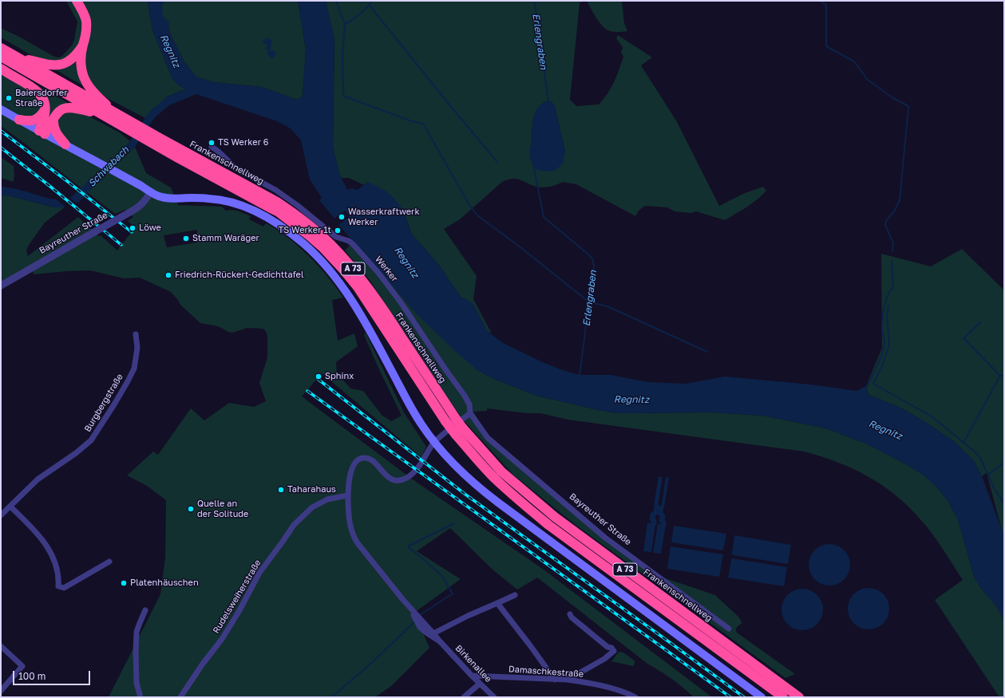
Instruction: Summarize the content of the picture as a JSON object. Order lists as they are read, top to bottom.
{
  "streets": {
    "highway": ["Frankenschnellweg", "A 73"],
    "street": [
      "Bayreuther Straße",
      "Werker",
      "Burgbergstraße",
      "Rudelsweiherstraße",
      "Birkenallee",
      "Damaschkestraße"
    ]
  },
  "crossings": [
    ["Bayreuther Straße", "Werker"],
    ["Birkenallee", "Damaschkestraße"]
  ],
  "water": ["Erlengraben", "Regnitz", "Schwabach"],
  "places": [
    "Baiersdorfer Straße",
    "TS Werker 6",
    "Wasserkraftwerk Werker",
    "Löwe",
    "TS Werker 1t",
    "Stamm Waräger",
    "Friedrich-Rückert-Gedichttafel",
    "Sphinx",
    "Taharahaus",
    "Quelle an der Solitude",
    "Platenhäuschen"
  ],
  "scale_bar": "100 m"
}
